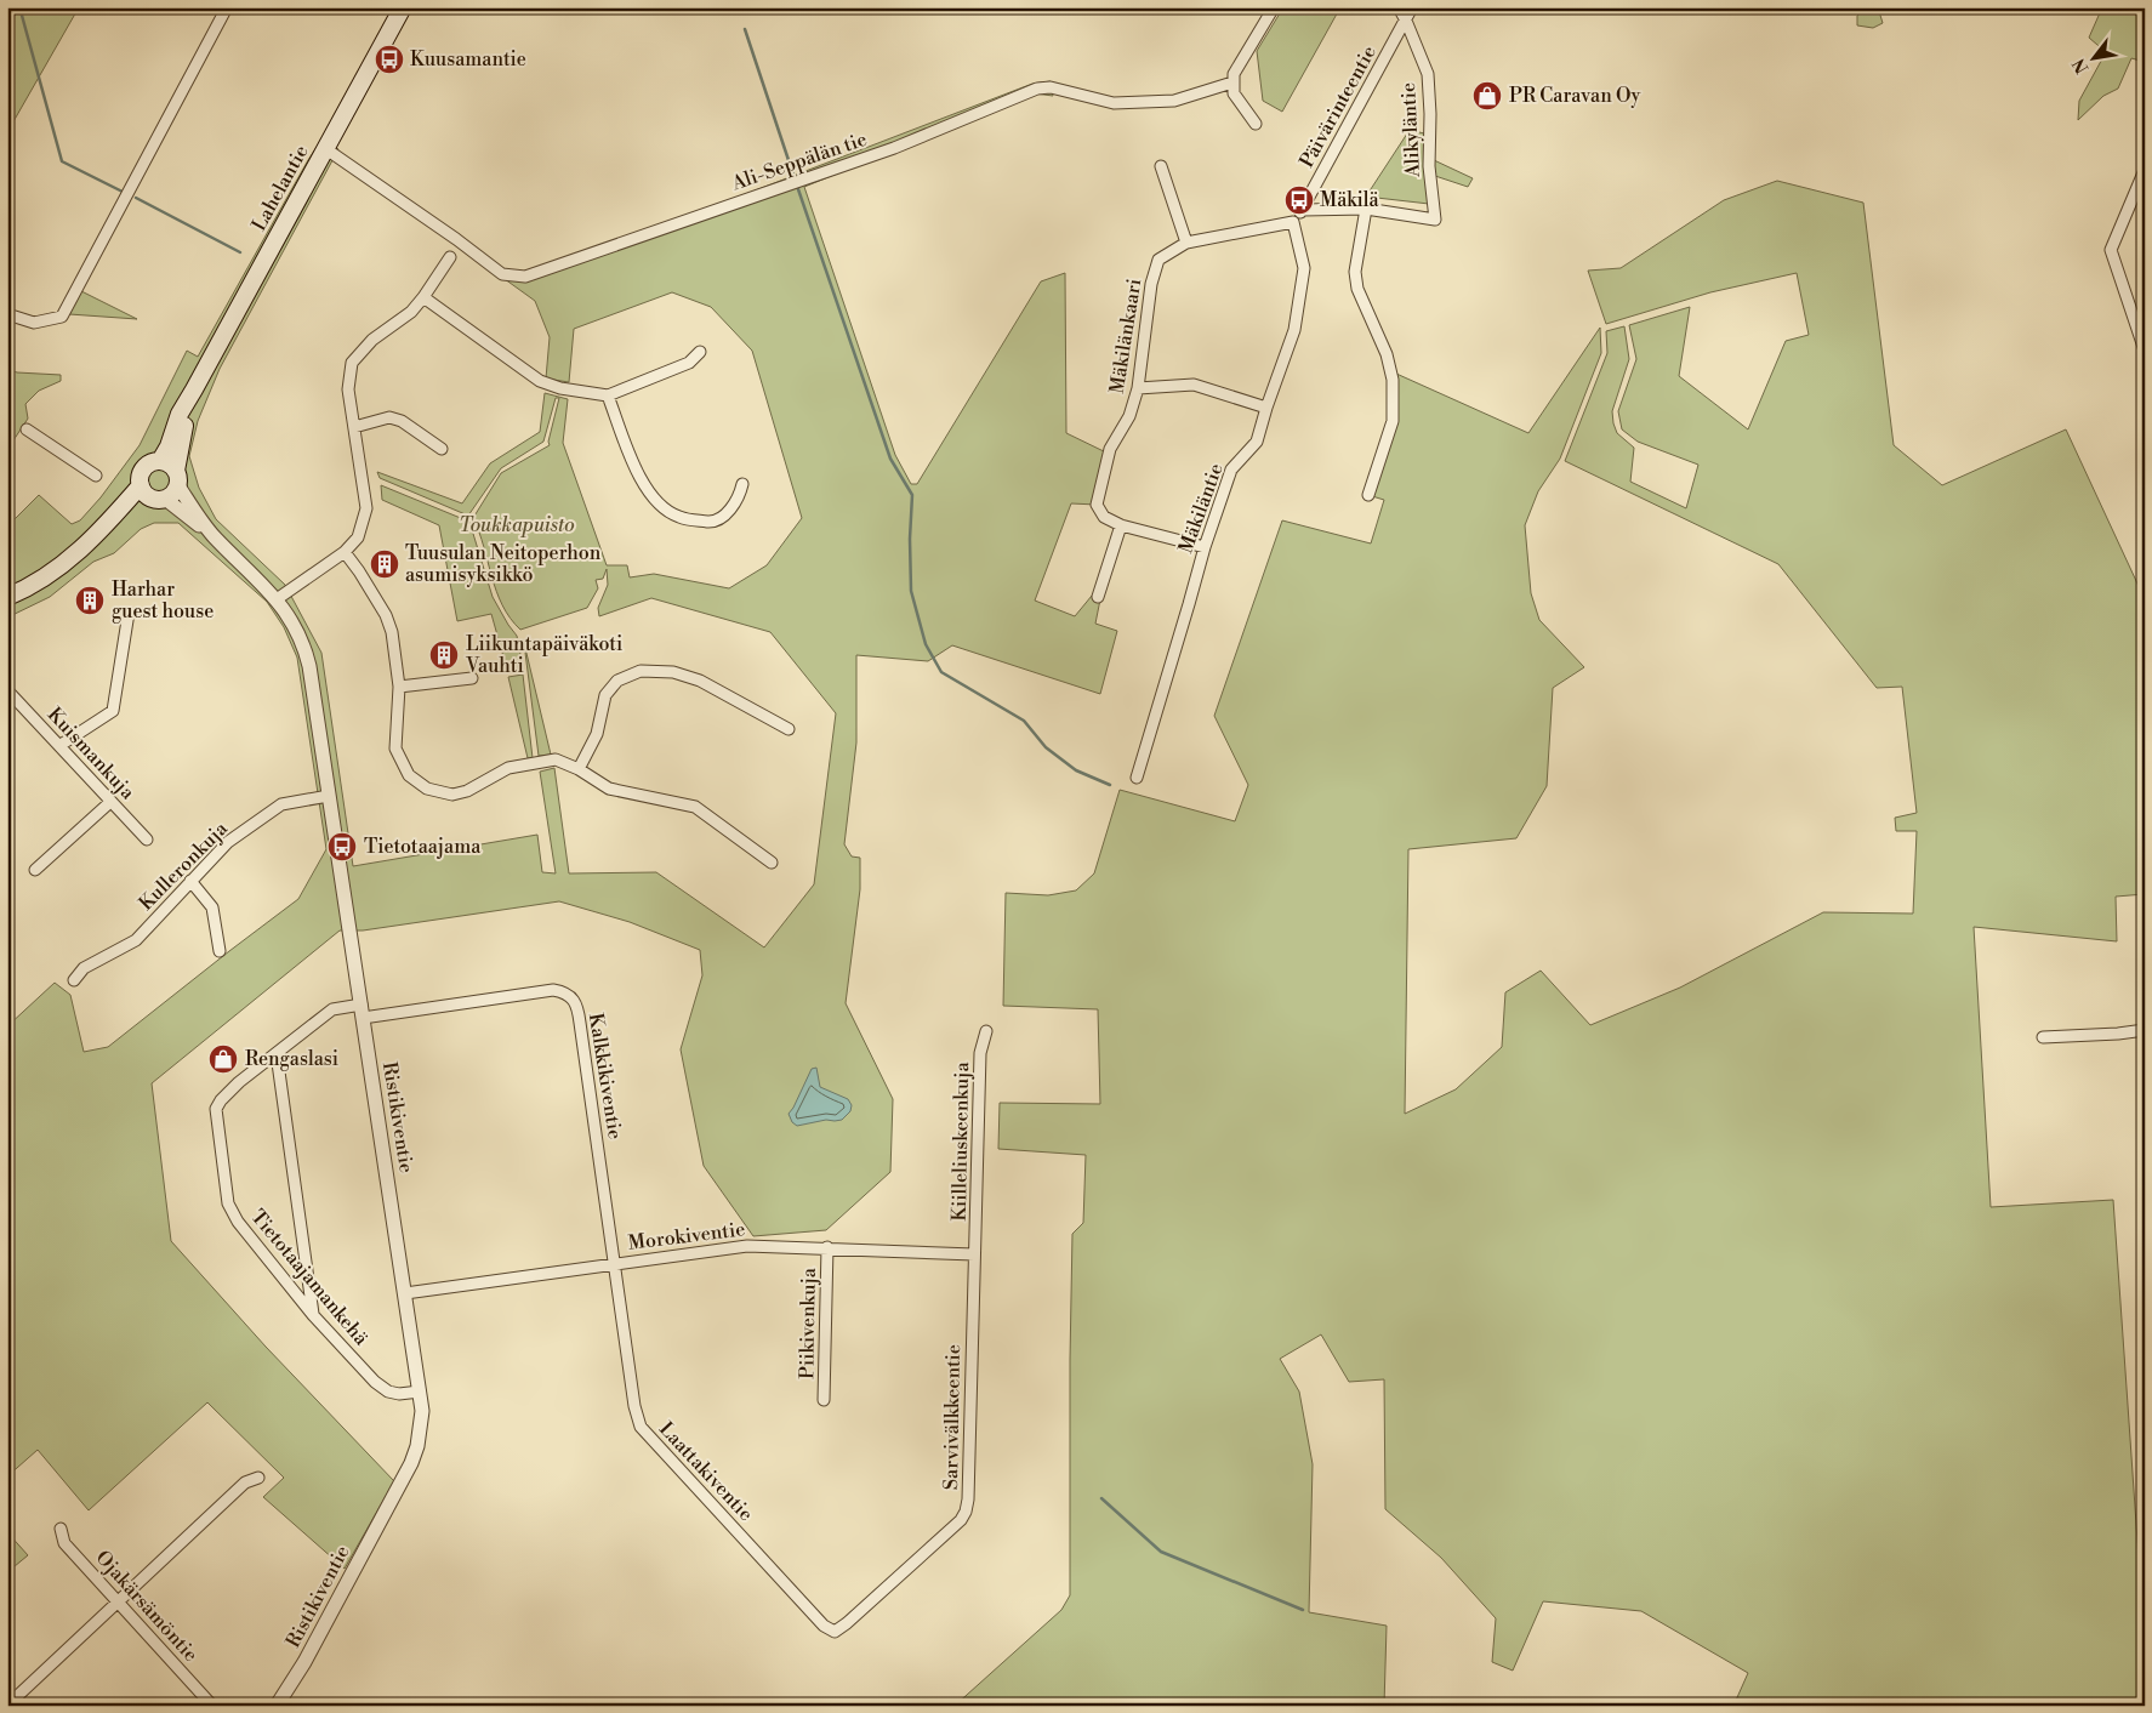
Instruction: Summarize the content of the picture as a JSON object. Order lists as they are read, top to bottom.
{
  "streets": {
    "main road": ["Lahelantie"],
    "street": [
      "Päivärinteentie",
      "Alikyläntie",
      "Ali-Seppälän tie",
      "Mäkilänkaari",
      "Mäkiläntie",
      "Kuismankuja",
      "Kulleronkuja",
      "Kalkkikiventie",
      "Ristikiventie",
      "Kiilleliuskeenkuja",
      "Morokiventie",
      "Tietotaajamankehä",
      "Piikivenkuja",
      "Sarvivälkkeentie",
      "Laattakiventie",
      "Ojakärsämöntie"
    ]
  },
  "crossings": [
    ["Päivärinteentie", "Alikyläntie"],
    ["Päivärinteentie", "Mäkilänkaari"],
    ["Päivärinteentie", "Mäkiläntie"],
    ["Ali-Seppälän tie", "Lahelantie"],
    ["Lahelantie", "Ristikiventie"],
    ["Mäkilänkaari", "Mäkiläntie"],
    ["Kulleronkuja", "Ristikiventie"],
    ["Kalkkikiventie", "Ristikiventie"],
    ["Kalkkikiventie", "Morokiventie"],
    ["Kalkkikiventie", "Tietotaajamankehä"],
    ["Kalkkikiventie", "Laattakiventie"],
    ["Ristikiventie", "Morokiventie"],
    ["Ristikiventie", "Tietotaajamankehä"],
    ["Kiilleliuskeenkuja", "Morokiventie"],
    ["Kiilleliuskeenkuja", "Sarvivälkkeentie"],
    ["Morokiventie", "Piikivenkuja"],
    ["Morokiventie", "Sarvivälkkeentie"],
    ["Morokiventie", "Laattakiventie"],
    ["Sarvivälkkeentie", "Laattakiventie"]
  ],
  "parks": ["Toukkapuisto"],
  "places": {
    "bus stop": ["Kuusamantie", "Mäkilä", "Tietotaajama"],
    "shop": ["PR Caravan Oy", "Rengaslasi"],
    "building": ["Tuusulan Neitoperhon asumisyksikkö", "Harhar guest house", "Liikuntapäiväkoti Vauhti"]
  },
  "north": "bottom left"
}
